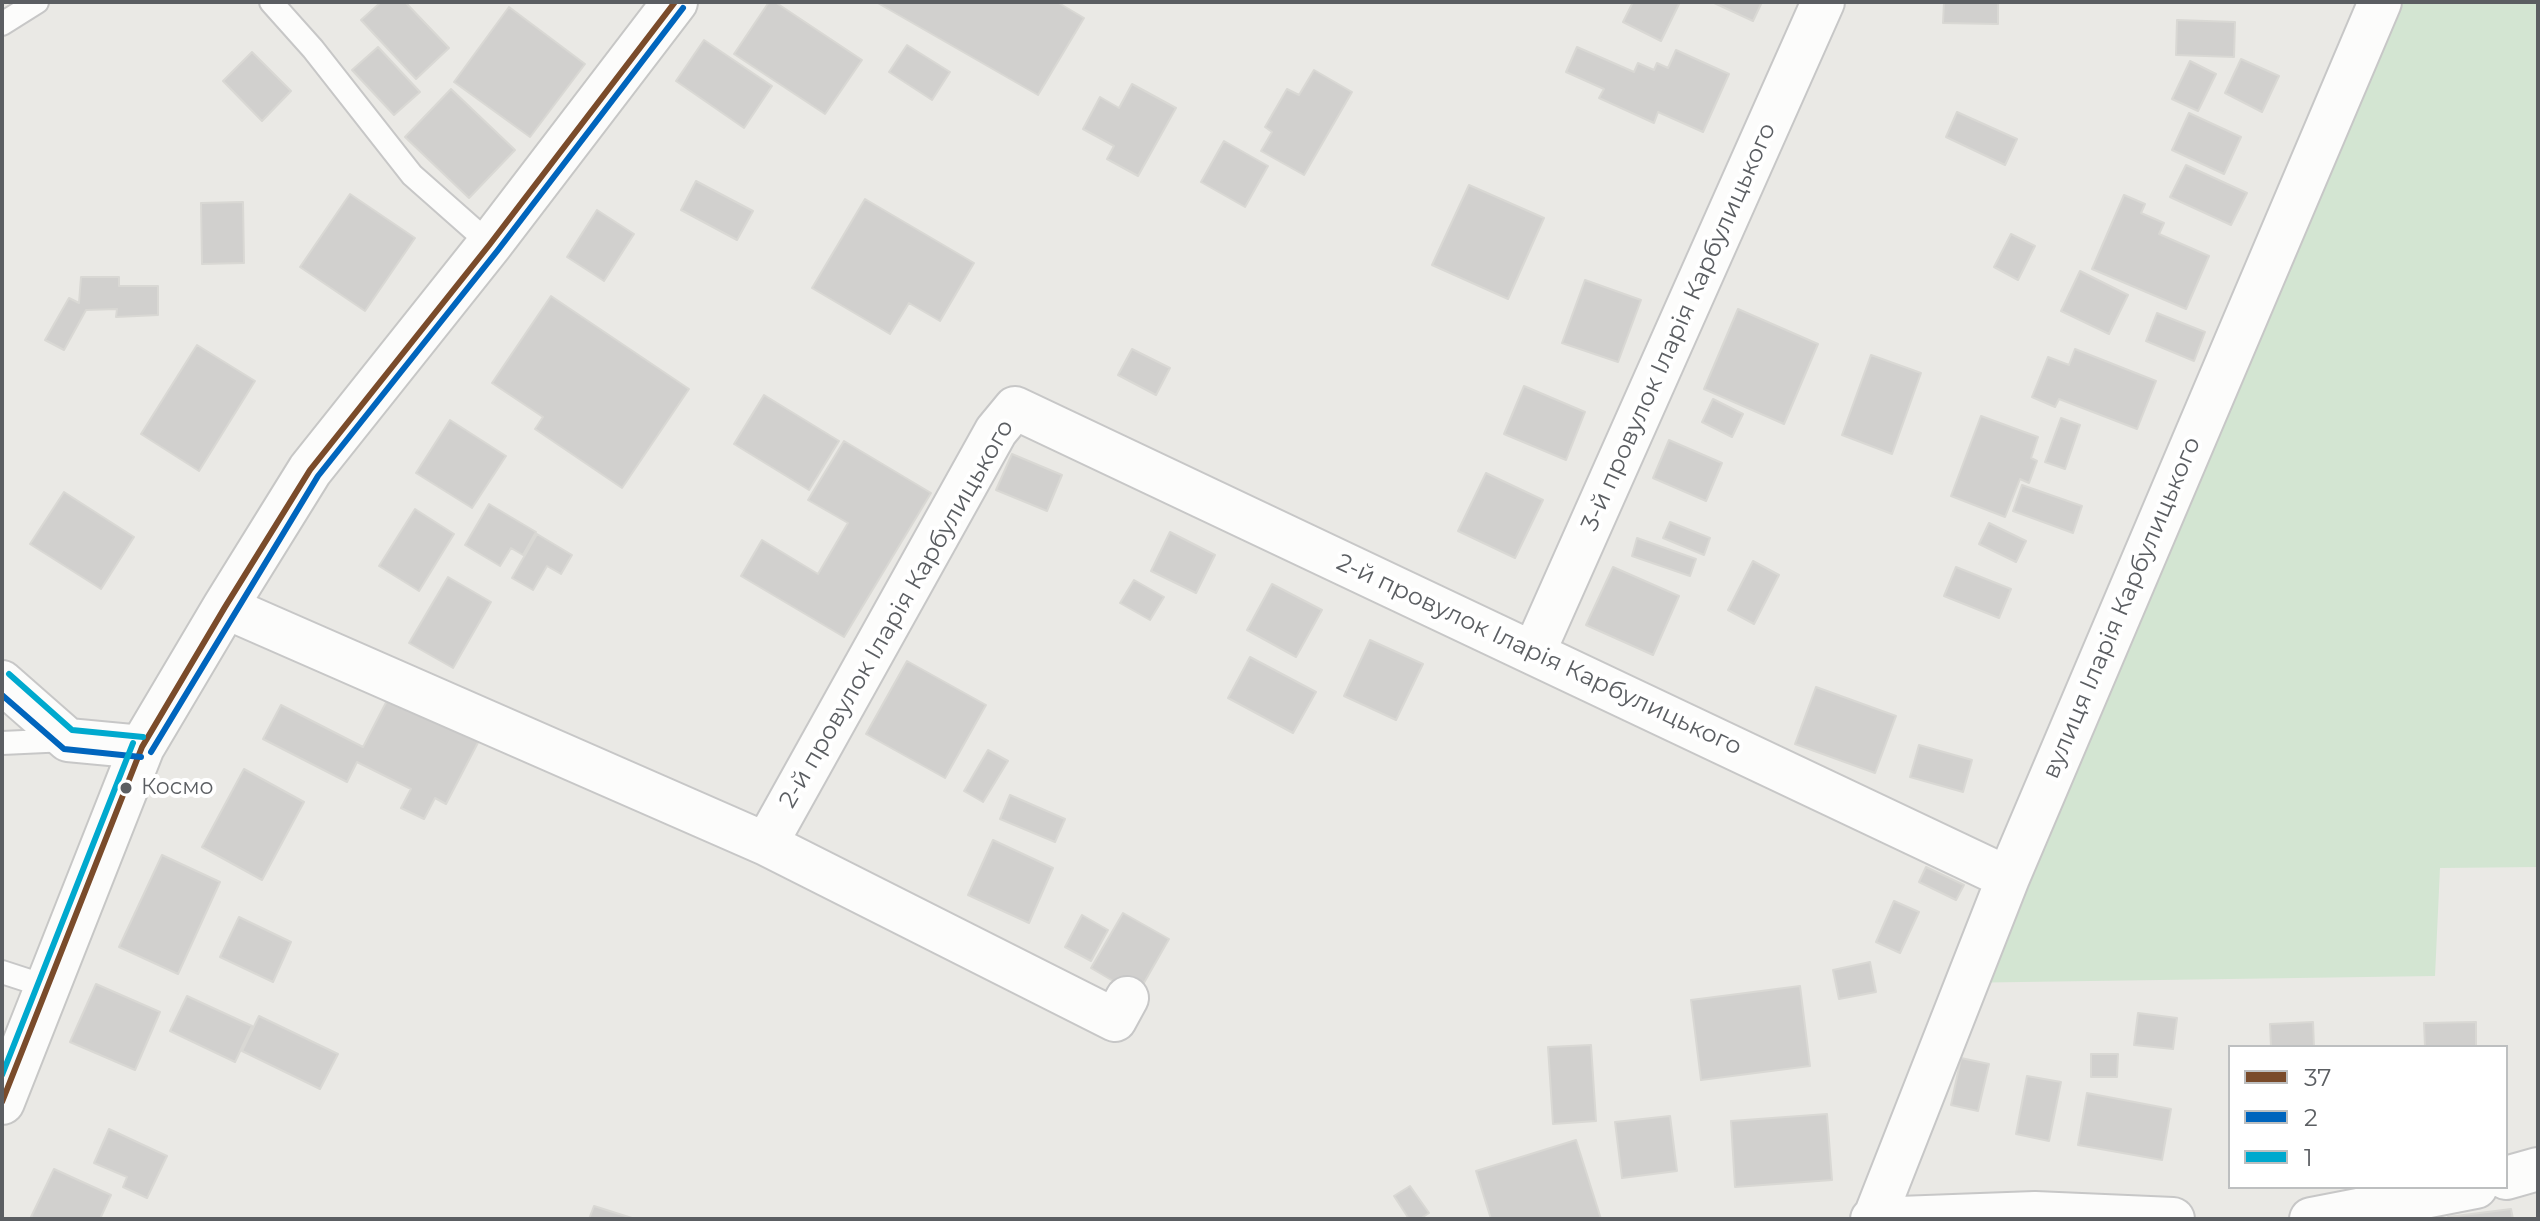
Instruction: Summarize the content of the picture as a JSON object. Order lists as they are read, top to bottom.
{
  "streets": {
    "street": ["3-й провулок Іларія Карбулицького", "вулиця Іларія Карбулицького", "2-й провулок Іларія Карбулицького"]
  },
  "crossings": [
    ["3-й провулок Іларія Карбулицького", "2-й провулок Іларія Карбулицького"],
    ["вулиця Іларія Карбулицького", "2-й провулок Іларія Карбулицького"]
  ],
  "places": ["Космо"],
  "lines": ["transit line 37", "transit line 2", "transit line 1"],
  "legend": ["37", "2", "1"]
}
